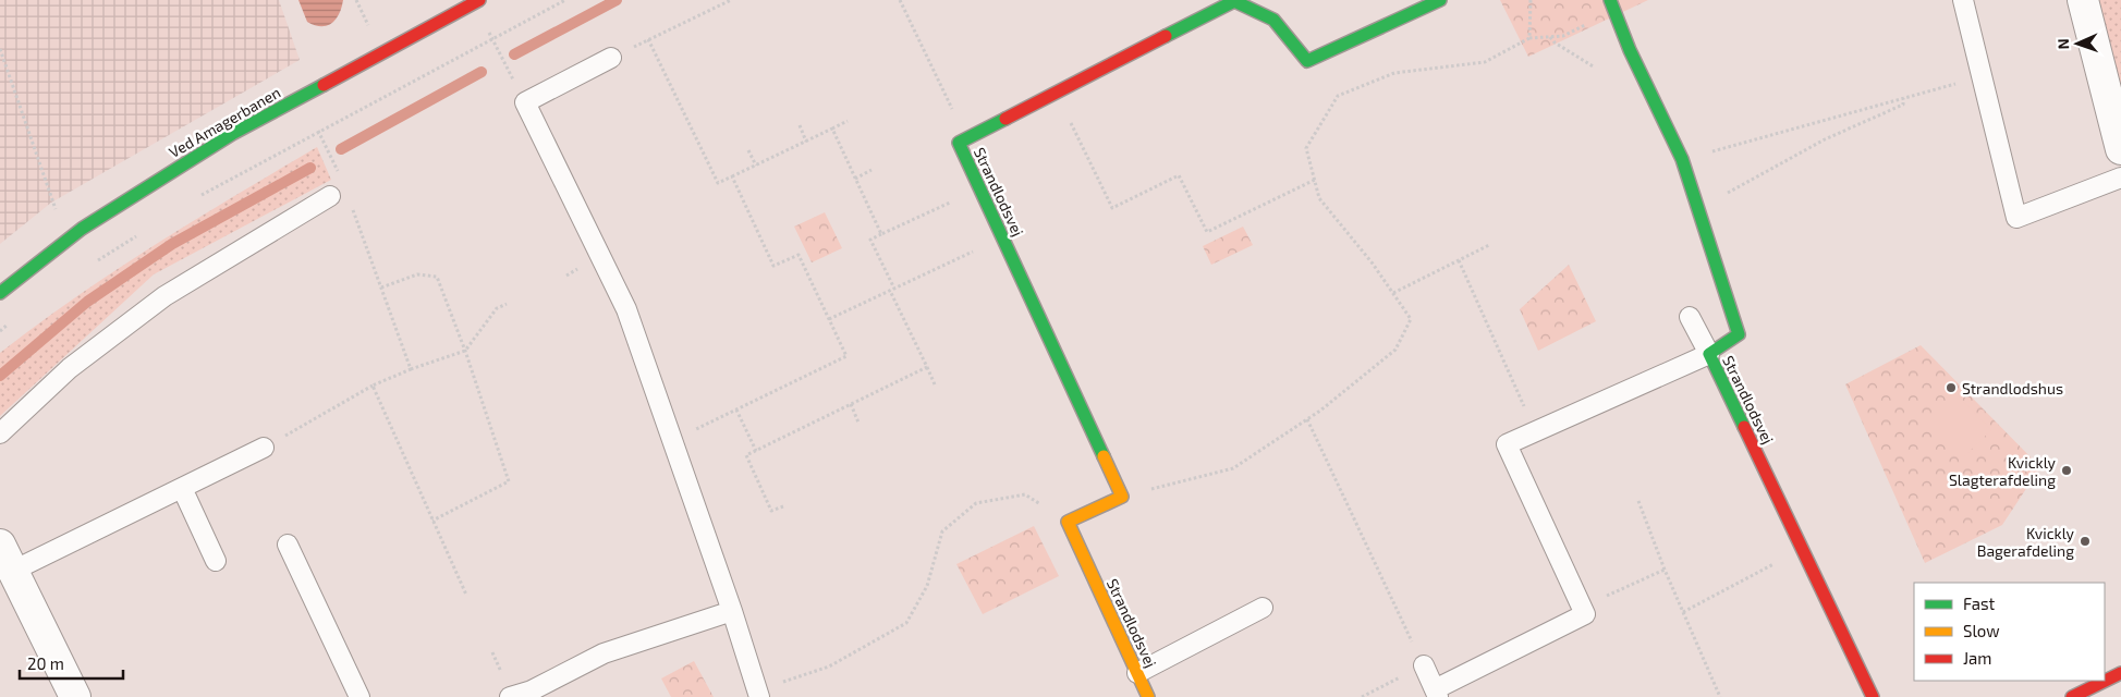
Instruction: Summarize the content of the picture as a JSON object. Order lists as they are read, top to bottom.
{
  "streets": {
    "street": ["Ved Amagerbanen", "Strandlodsvej"]
  },
  "places": ["Strandlodshus", "Kvickly Slagterafdeling", "Kvickly Bagerafdeling"],
  "legend": ["Fast", "Slow", "Jam"],
  "scale_bar": "20 m",
  "north": "left"
}
